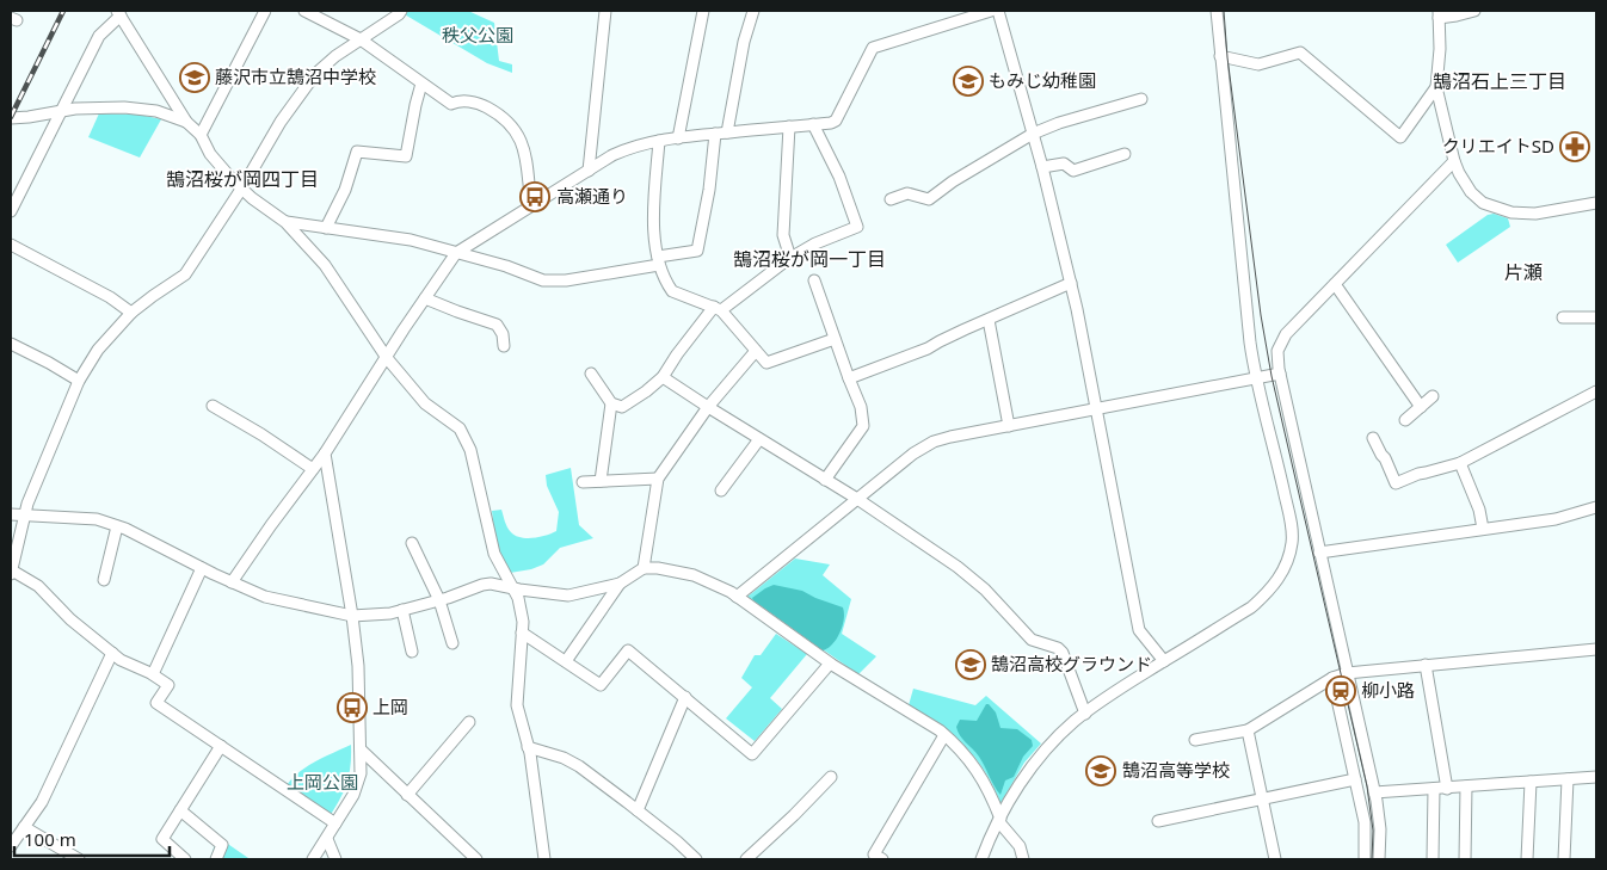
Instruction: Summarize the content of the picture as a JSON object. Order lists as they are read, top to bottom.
{
  "districts": [
    "鵠沼石上三丁目",
    "鵠沼桜が岡四丁目",
    "鵠沼桜が岡一丁目",
    "片瀬"
  ],
  "parks": ["秩父公園", "上岡公園"],
  "places": {
    "school or university": [
      "藤沢市立鵠沼中学校",
      "もみじ幼稚園",
      "鵠沼高校グラウンド",
      "鵠沼高等学校"
    ],
    "pharmacy": ["クリエイトSD"],
    "bus stop": ["高瀬通り", "上岡"],
    "station": ["柳小路"]
  },
  "scale_bar": "100 m"
}
